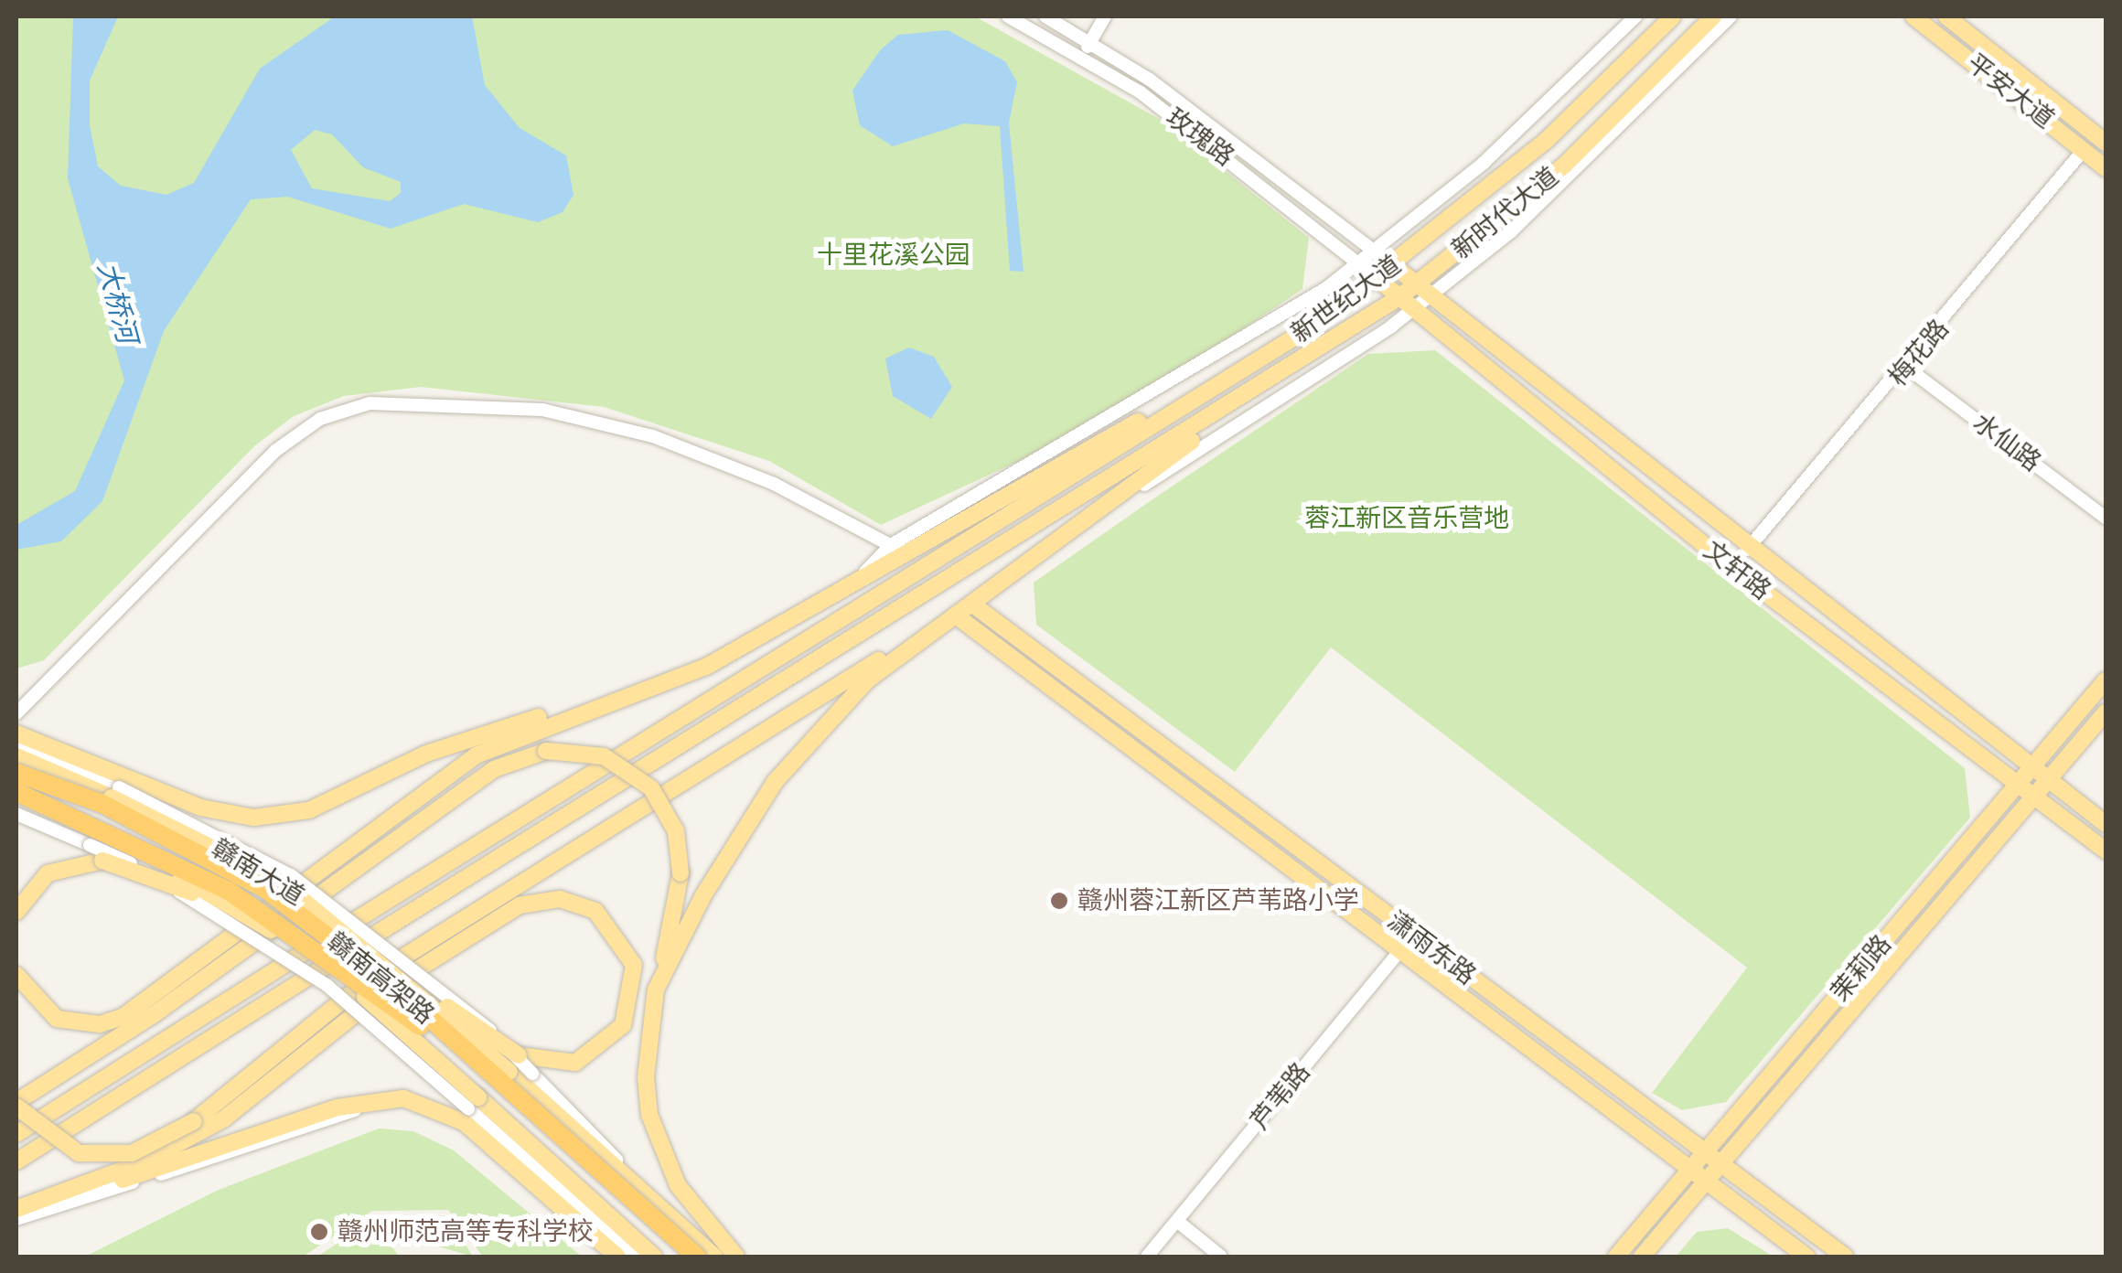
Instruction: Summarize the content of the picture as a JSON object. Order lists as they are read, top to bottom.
{
  "streets": {
    "highway": ["赣南高架路"],
    "main road": [
      "平安大道",
      "新时代大道",
      "新世纪大道",
      "文轩路",
      "赣南大道",
      "潇雨东路",
      "茉莉路"
    ],
    "street": [
      "玫瑰路",
      "梅花路",
      "水仙路",
      "芦苇路"
    ]
  },
  "crossings": [
    ["平安大道", "梅花路"],
    ["玫瑰路", "新世纪大道"],
    ["玫瑰路", "文轩路"],
    ["新时代大道", "文轩路"],
    ["新世纪大道", "文轩路"],
    ["梅花路", "水仙路"],
    ["梅花路", "文轩路"],
    ["文轩路", "茉莉路"],
    ["潇雨东路", "茉莉路"],
    ["潇雨东路", "芦苇路"]
  ],
  "water": ["大桥河"],
  "parks": ["十里花溪公园", "蓉江新区音乐营地"],
  "places": ["赣州蓉江新区芦苇路小学", "赣州师范高等专科学校"]
}
